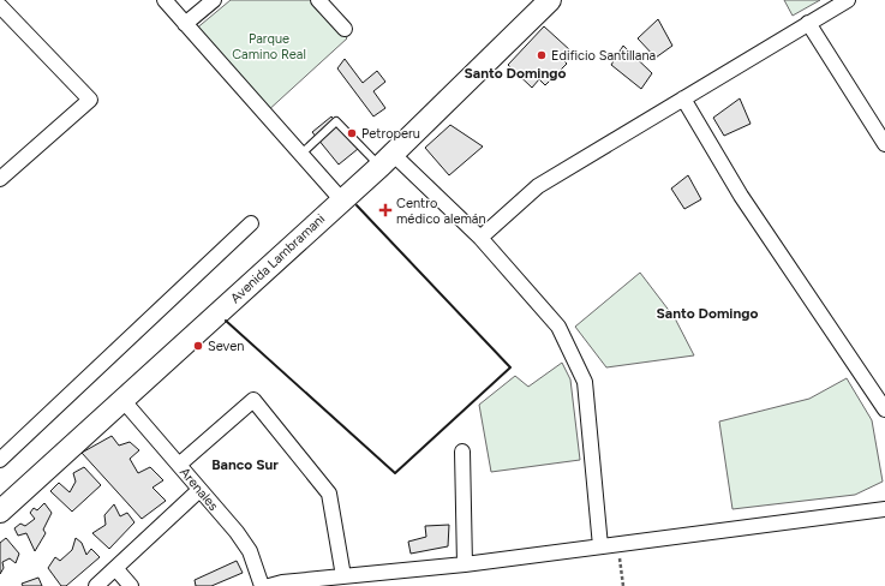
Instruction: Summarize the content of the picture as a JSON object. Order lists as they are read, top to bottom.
{
  "streets": {
    "main road": ["Avenida Lambramani"],
    "street": ["Arenales"]
  },
  "crossings": [
    ["Avenida Lambramani", "Arenales"]
  ],
  "districts": ["Santo Domingo", "Santo Domingo", "Banco Sur"],
  "parks": ["Parque Camino Real"],
  "places": {
    "other": ["Edificio Santillana", "Petroperu", "Seven"],
    "health": ["Centro médico alemán"]
  }
}
